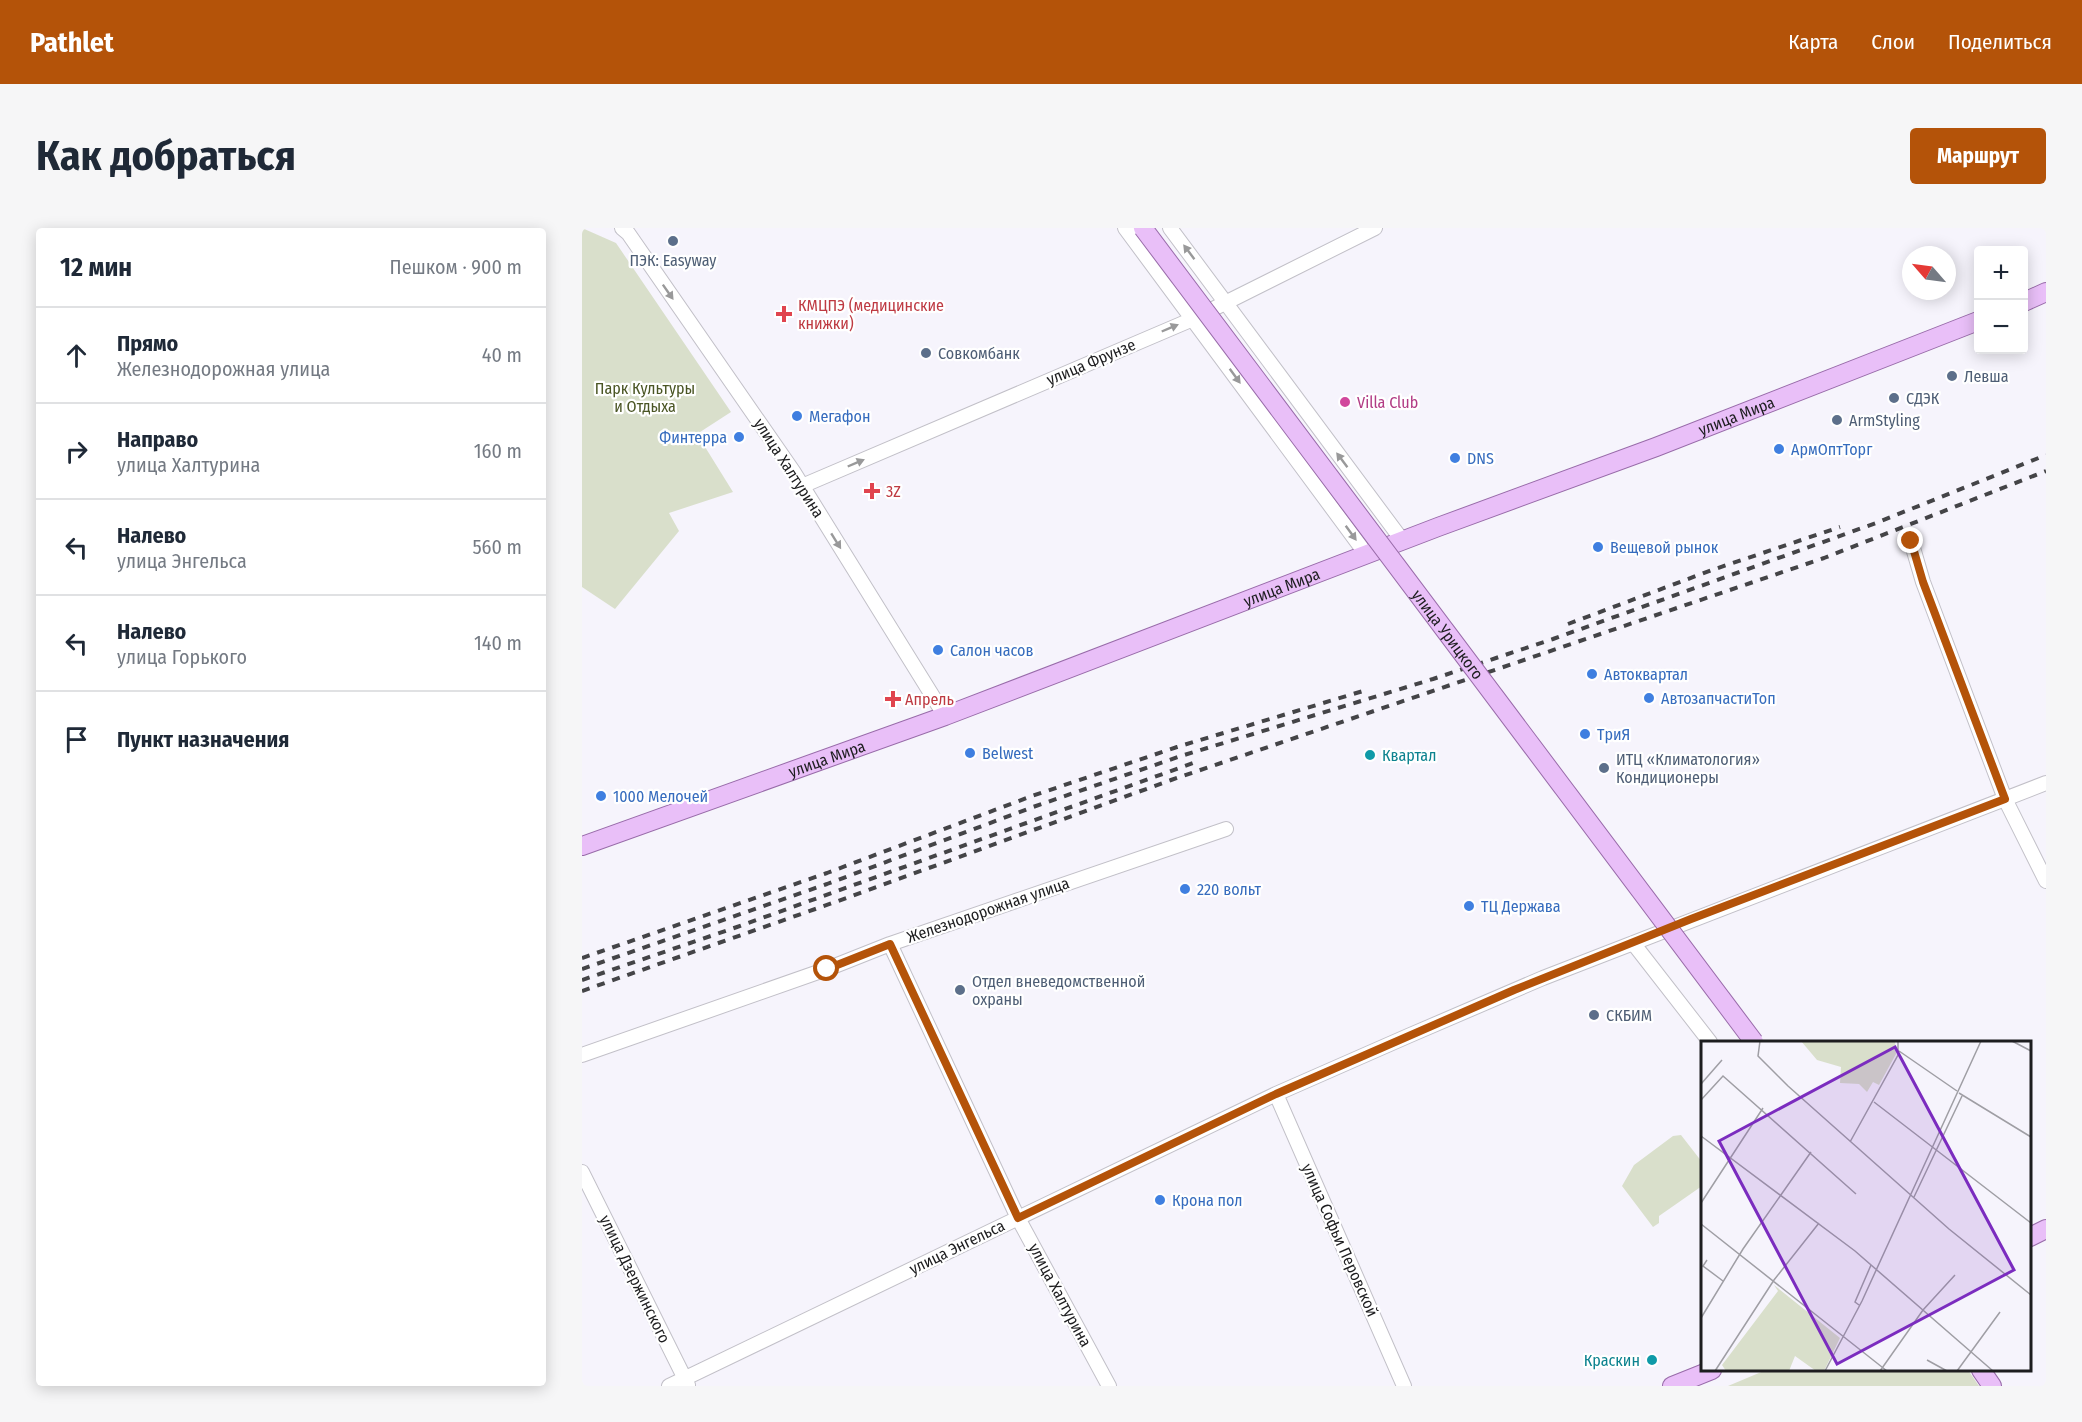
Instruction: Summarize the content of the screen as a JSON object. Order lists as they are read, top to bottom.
{
  "streets": {
    "main road": ["улица Мира", "улица Урицкого"],
    "street": [
      "улица Фрунзе",
      "улица Халтурина",
      "Железнодорожная улица",
      "улица Софьи Перовской",
      "улица Энгельса",
      "улица Дзержинского"
    ]
  },
  "crossings": [
    ["улица Фрунзе", "улица Халтурина"],
    ["улица Мира", "улица Халтурина"],
    ["улица Халтурина", "Железнодорожная улица"],
    ["улица Халтурина", "улица Энгельса"],
    ["улица Софьи Перовской", "улица Энгельса"],
    ["улица Энгельса", "улица Дзержинского"]
  ],
  "one_way": ["улица Фрунзе", "улица Халтурина"],
  "parks": ["Парк Культуры и Отдыха"],
  "places": {
    "other": [
      "ПЭК: Easyway",
      "Совкомбанк",
      "Левша",
      "СДЭК",
      "Villa Club",
      "Мегафон",
      "ArmStyling",
      "Финтерра",
      "АрмОптТорг",
      "DNS",
      "Вещевой рынок",
      "Салон часов",
      "Автоквартал",
      "АвтозапчастиТоп",
      "ТриЯ",
      "Belwest",
      "Квартал",
      "ИТЦ «Климатология» Кондиционеры",
      "1000 Мелочей",
      "220 вольт",
      "ТЦ Держава",
      "Отдел вневедомственной охраны",
      "СКБИМ",
      "Крона пол",
      "Краскин"
    ],
    "health": ["КМЦПЭ (медицинские книжки)", "3Z", "Апрель"]
  },
  "north": "top left",
  "page": {
    "header": "Pathlet",
    "nav": ["Карта", "Слои", "Поделиться"],
    "buttons": "Маршрут",
    "title": "Как добраться",
    "heading": ["12 мин", "Пешком · 900 m"],
    "map_buttons": ["+", "−"],
    "list": [
      ["Прямо", "Железнодорожная улица", "40 m"],
      ["Направо", "улица Халтурина", "160 m"],
      ["Налево", "улица Энгельса", "560 m"],
      ["Налево", "улица Горького", "140 m"],
      "Пункт назначения"
    ]
  }
}
